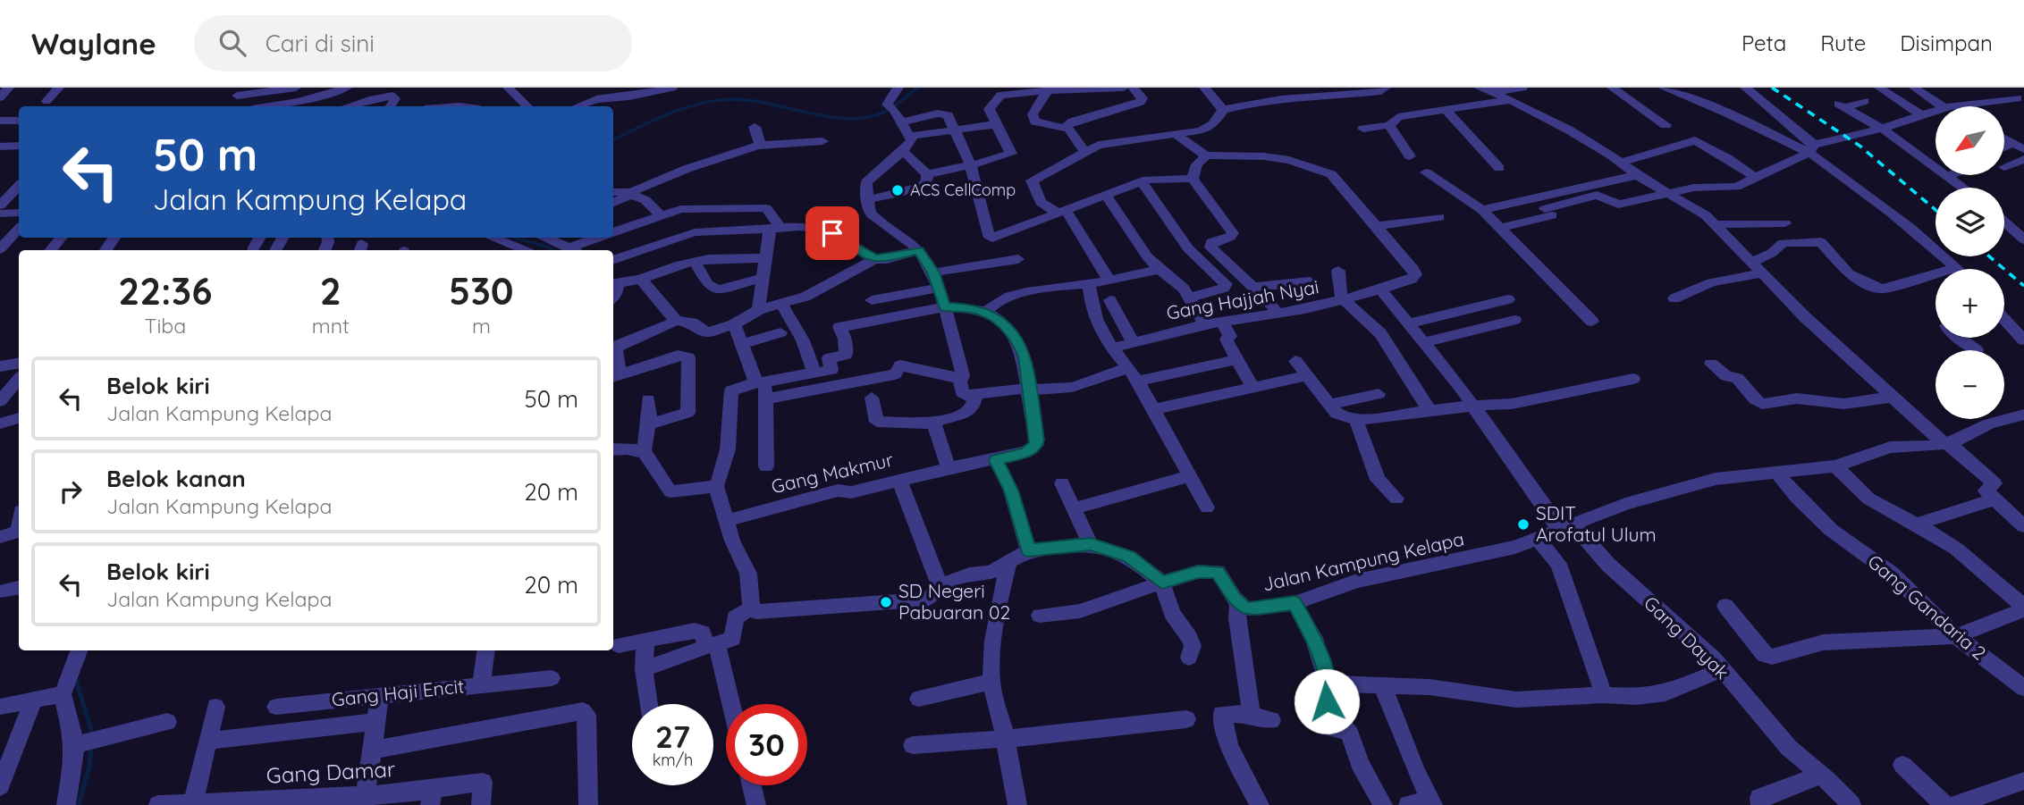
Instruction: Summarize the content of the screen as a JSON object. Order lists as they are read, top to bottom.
{
  "streets": {
    "street": [
      "Gang Hajjah Nyai",
      "Gang Makmur",
      "Jalan Kampung Kelapa",
      "Gang Gandaria 2",
      "Gang Dayak",
      "Gang Haji Encit",
      "Gang Damar"
    ]
  },
  "crossings": [
    ["Gang Hajjah Nyai", "Gang Dayak"],
    ["Jalan Kampung Kelapa", "Gang Gandaria 2"],
    ["Jalan Kampung Kelapa", "Gang Dayak"]
  ],
  "places": ["ACS CellComp", "SDIT Arofatul Ulum", "SD Negeri Pabuaran 02"],
  "north": "bottom left",
  "page": {
    "header": "Waylane",
    "search": "Cari di sini",
    "nav": ["Peta", "Rute", "Disimpan"],
    "map_buttons": ["+", "−"],
    "turn": ["50 m", "Jalan Kampung Kelapa"],
    "eta": [
      "22:36",
      "Tiba",
      "2",
      "mnt",
      "530",
      "m"
    ],
    "list": [
      {
        "name": "Belok kiri",
        "note": "Jalan Kampung Kelapa",
        "value": "50 m"
      },
      {
        "name": "Belok kanan",
        "note": "Jalan Kampung Kelapa",
        "value": "20 m"
      },
      {
        "name": "Belok kiri",
        "note": "Jalan Kampung Kelapa",
        "value": "20 m"
      }
    ],
    "speed": "27 km/h",
    "limit": "30"
  }
}
